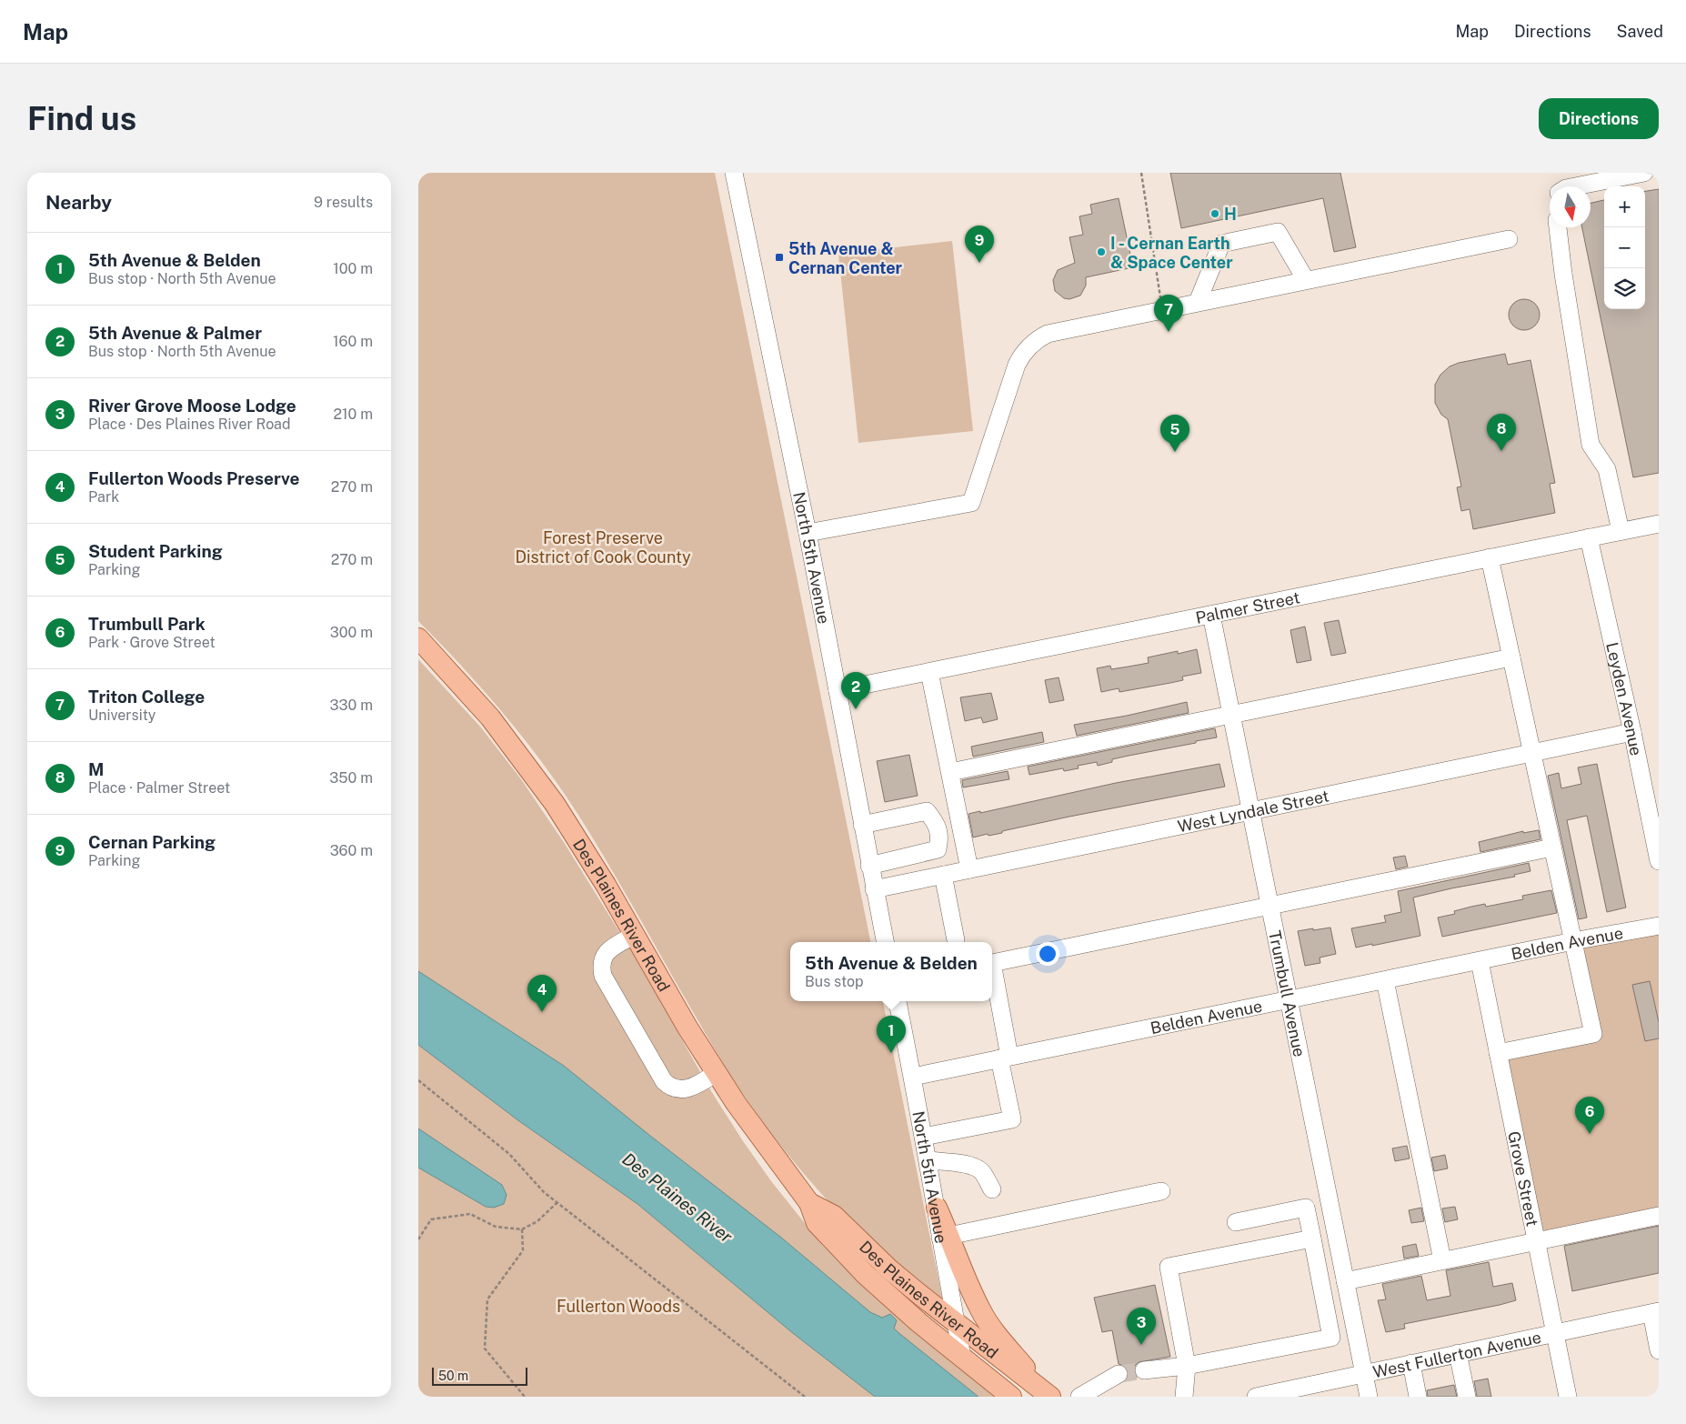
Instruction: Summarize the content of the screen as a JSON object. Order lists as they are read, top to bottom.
{
  "streets": {
    "main road": ["Des Plaines River Road"],
    "street": [
      "North 5th Avenue",
      "Palmer Street",
      "Leyden Avenue",
      "West Lyndale Street",
      "Belden Avenue",
      "Trumbull Avenue",
      "Grove Street",
      "West Fullerton Avenue"
    ]
  },
  "crossings": [
    ["North 5th Avenue", "Palmer Street"],
    ["North 5th Avenue", "West Lyndale Street"],
    ["North 5th Avenue", "Des Plaines River Road"],
    ["North 5th Avenue", "Belden Avenue"],
    ["Palmer Street", "Leyden Avenue"],
    ["Palmer Street", "Trumbull Avenue"],
    ["Leyden Avenue", "West Lyndale Street"],
    ["West Lyndale Street", "Trumbull Avenue"],
    ["Belden Avenue", "Trumbull Avenue"],
    ["Belden Avenue", "Grove Street"],
    ["Trumbull Avenue", "West Fullerton Avenue"],
    ["Grove Street", "West Fullerton Avenue"]
  ],
  "water": ["Des Plaines River"],
  "parks": ["Forest Preserve District of Cook County", "Fullerton Woods"],
  "places": {
    "other": ["H", "I - Cernan Earth & Space Center"],
    "transit": ["5th Avenue & Cernan Center"]
  },
  "scale_bar": "50 m",
  "north": "bottom",
  "page": {
    "header": "Map",
    "nav": ["Map", "Directions", "Saved"],
    "buttons": "Directions",
    "title": "Find us",
    "heading": ["Nearby", "9 results"],
    "map_buttons": ["+", "−"],
    "pins": [
      "9",
      "7",
      "8",
      "5",
      "2",
      "4",
      "1",
      "6",
      "3"
    ],
    "list": [
      {
        "mark": "1",
        "name": "5th Avenue & Belden",
        "note": "Bus stop · North 5th Avenue",
        "value": "100 m"
      },
      {
        "mark": "2",
        "name": "5th Avenue & Palmer",
        "note": "Bus stop · North 5th Avenue",
        "value": "160 m"
      },
      {
        "mark": "3",
        "name": "River Grove Moose Lodge",
        "note": "Place · Des Plaines River Road",
        "value": "210 m"
      },
      {
        "mark": "4",
        "name": "Fullerton Woods Preserve",
        "note": "Park",
        "value": "270 m"
      },
      {
        "mark": "5",
        "name": "Student Parking",
        "note": "Parking",
        "value": "270 m"
      },
      {
        "mark": "6",
        "name": "Trumbull Park",
        "note": "Park · Grove Street",
        "value": "300 m"
      },
      {
        "mark": "7",
        "name": "Triton College",
        "note": "University",
        "value": "330 m"
      },
      {
        "mark": "8",
        "name": "M",
        "note": "Place · Palmer Street",
        "value": "350 m"
      },
      {
        "mark": "9",
        "name": "Cernan Parking",
        "note": "Parking",
        "value": "360 m"
      }
    ],
    "popup": ["5th Avenue & Belden", "Bus stop"],
    "scale": "50 m"
  }
}
